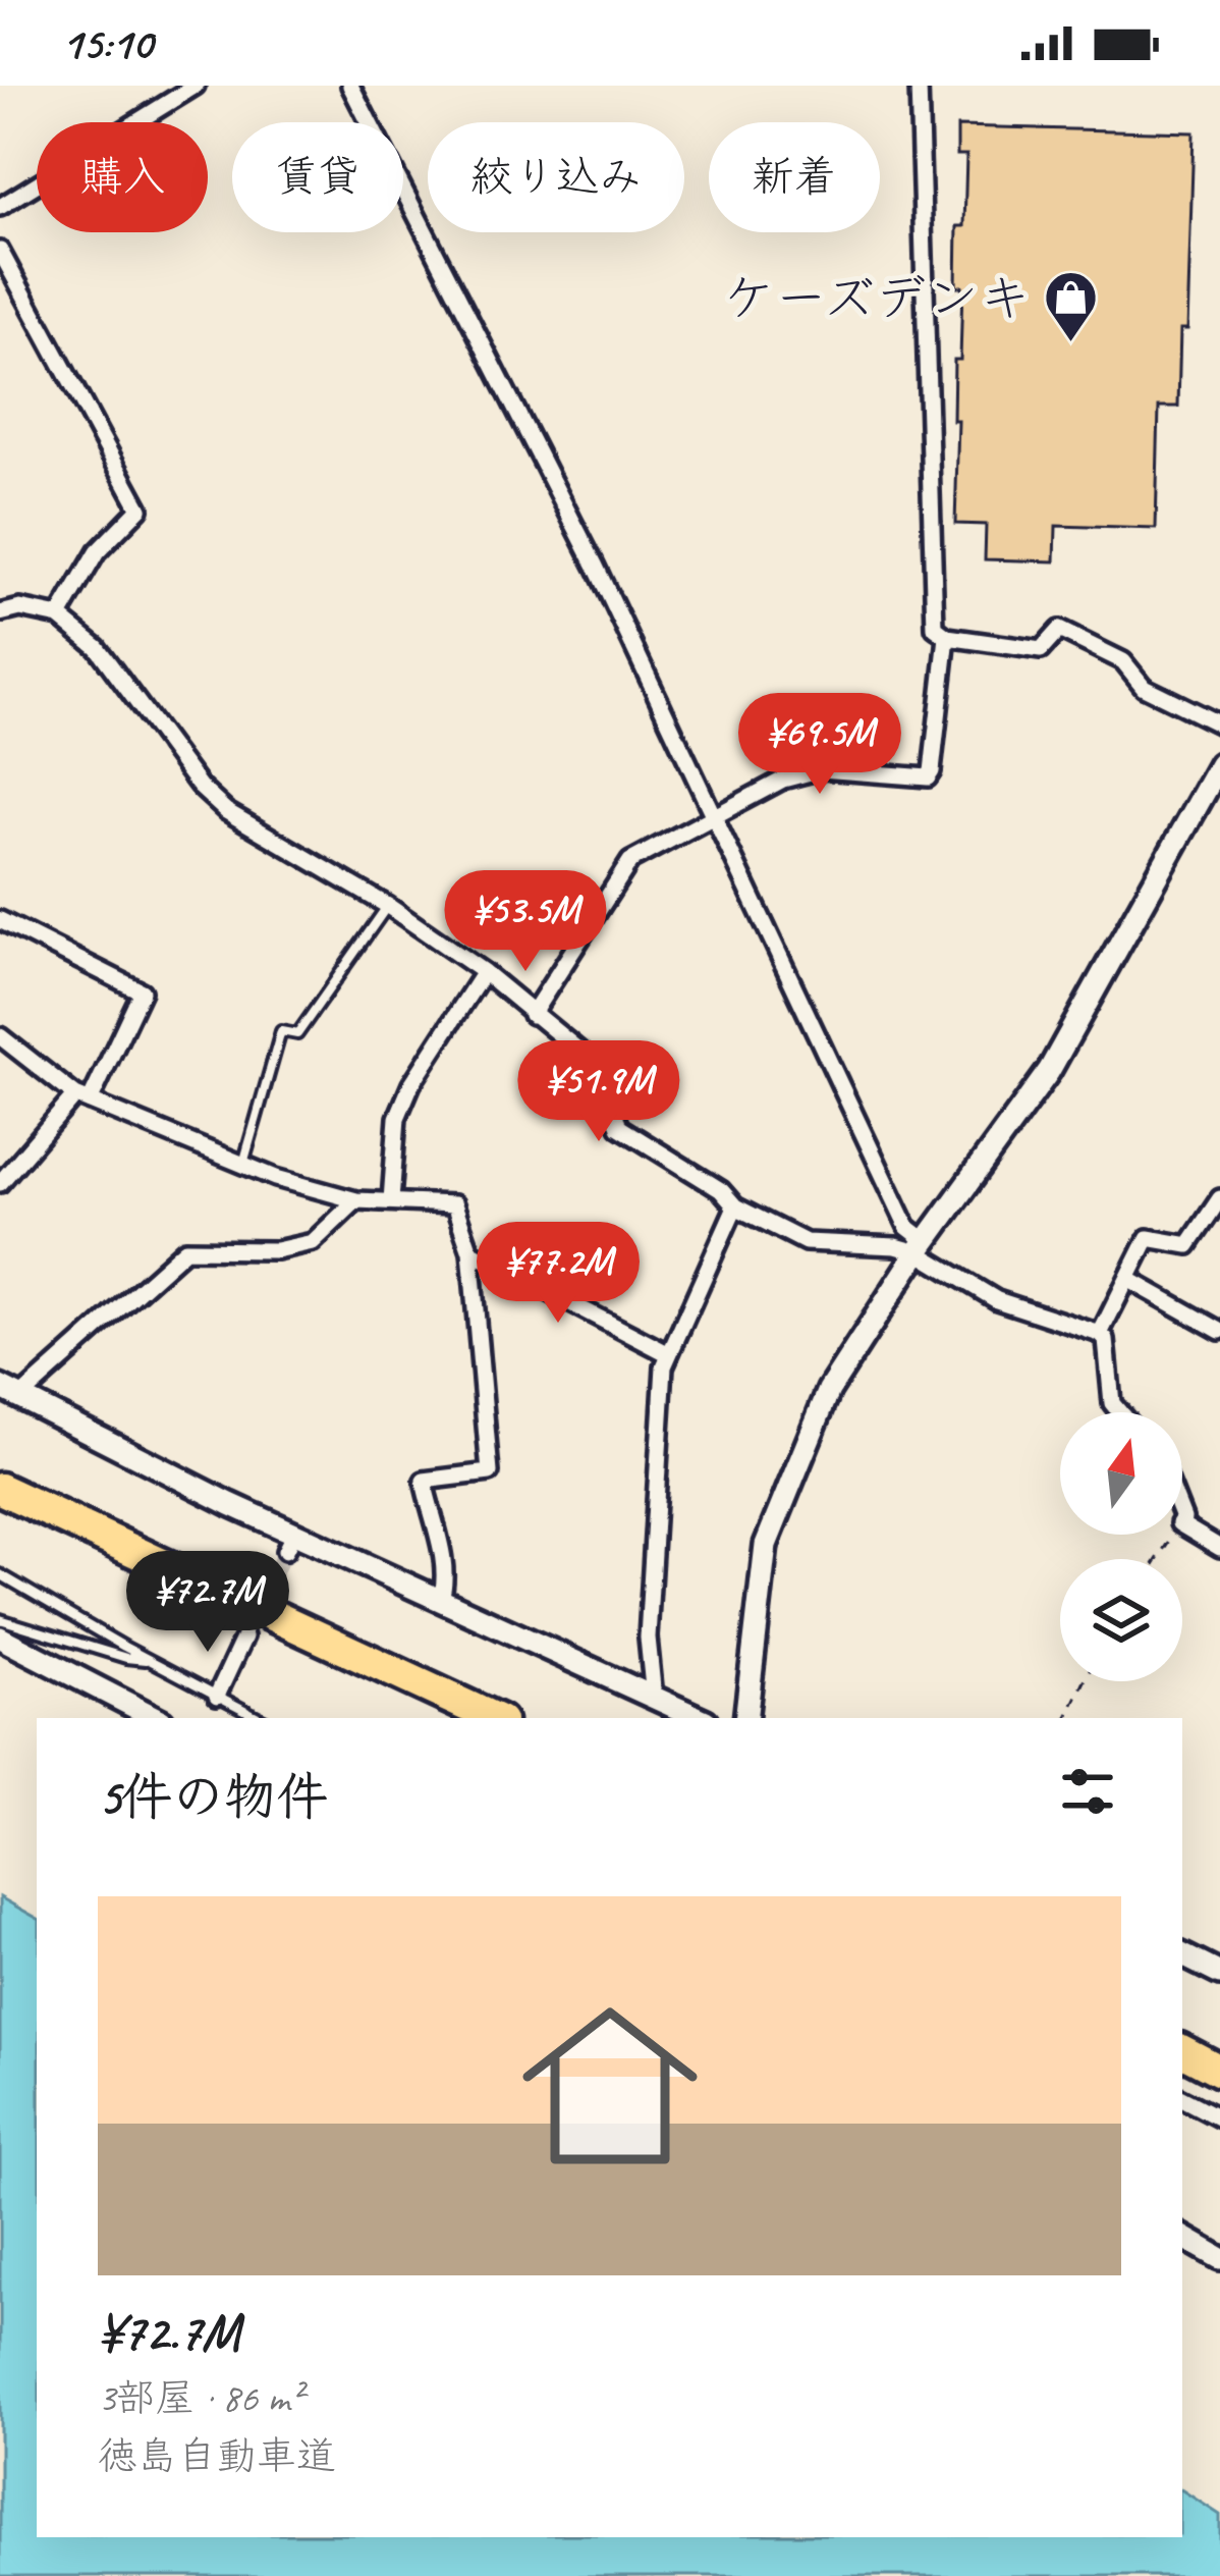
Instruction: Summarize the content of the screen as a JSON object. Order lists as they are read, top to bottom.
{
  "places": {
    "shop": ["ケーズデンキ"]
  },
  "north": "top",
  "page": {
    "status": "15:10",
    "chip": [
      "購入",
      "賃貸",
      "絞り込み",
      "新着"
    ],
    "price": [
      "¥69.5M",
      "¥53.5M",
      "¥51.9M",
      "¥77.2M",
      "¥72.7M"
    ],
    "heading": "5件の物件",
    "list": [
      {
        "name": "¥72.7M",
        "note": "3部屋 · 86 m² · 徳島自動車道"
      }
    ]
  }
}
